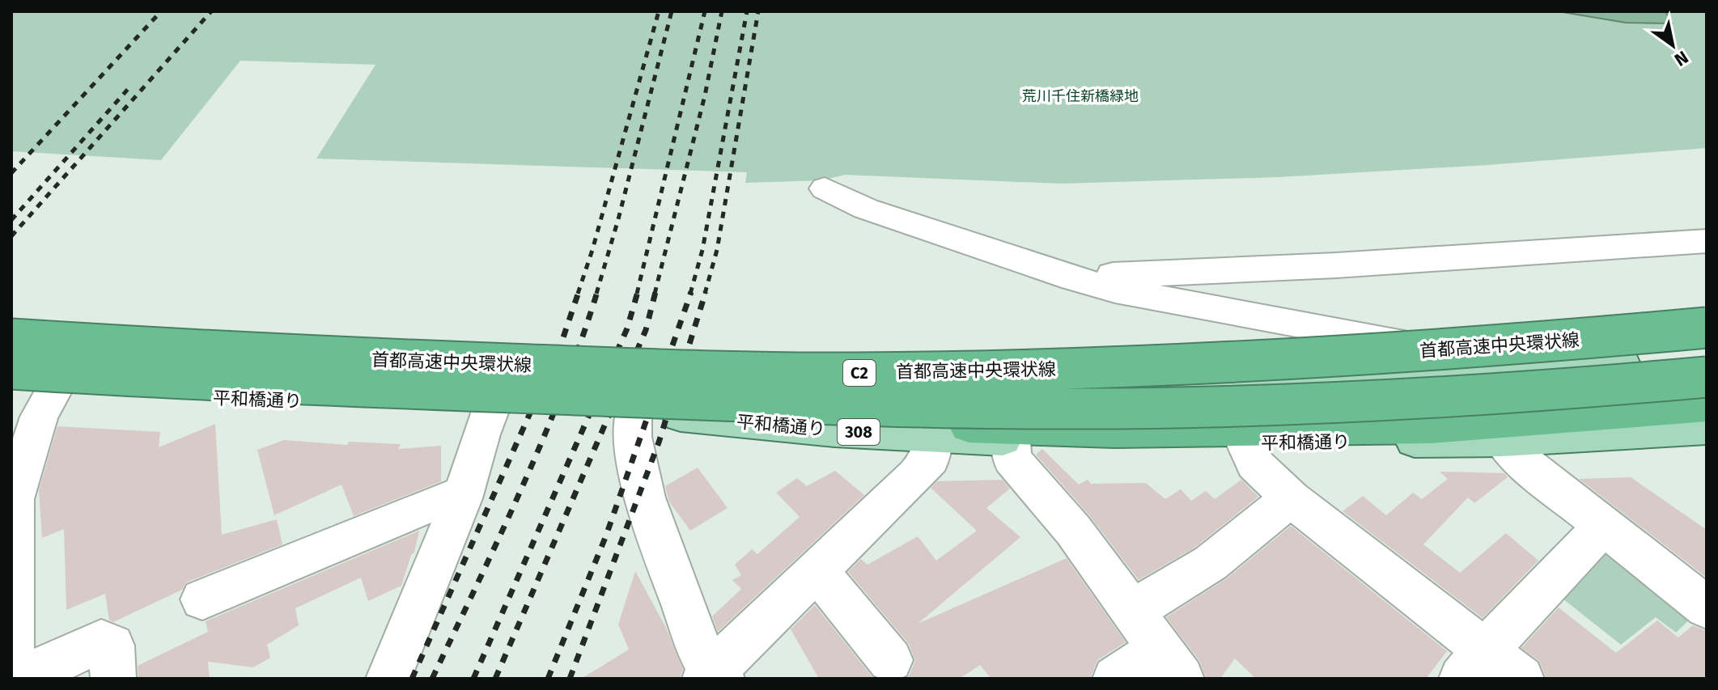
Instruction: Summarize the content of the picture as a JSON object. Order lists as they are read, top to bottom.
{
  "streets": {
    "highway": ["首都高速中央環状線", "C2"],
    "main road": ["平和橋通り", "308"]
  },
  "parks": ["荒川千住新橋緑地"],
  "north": "bottom right"
}
